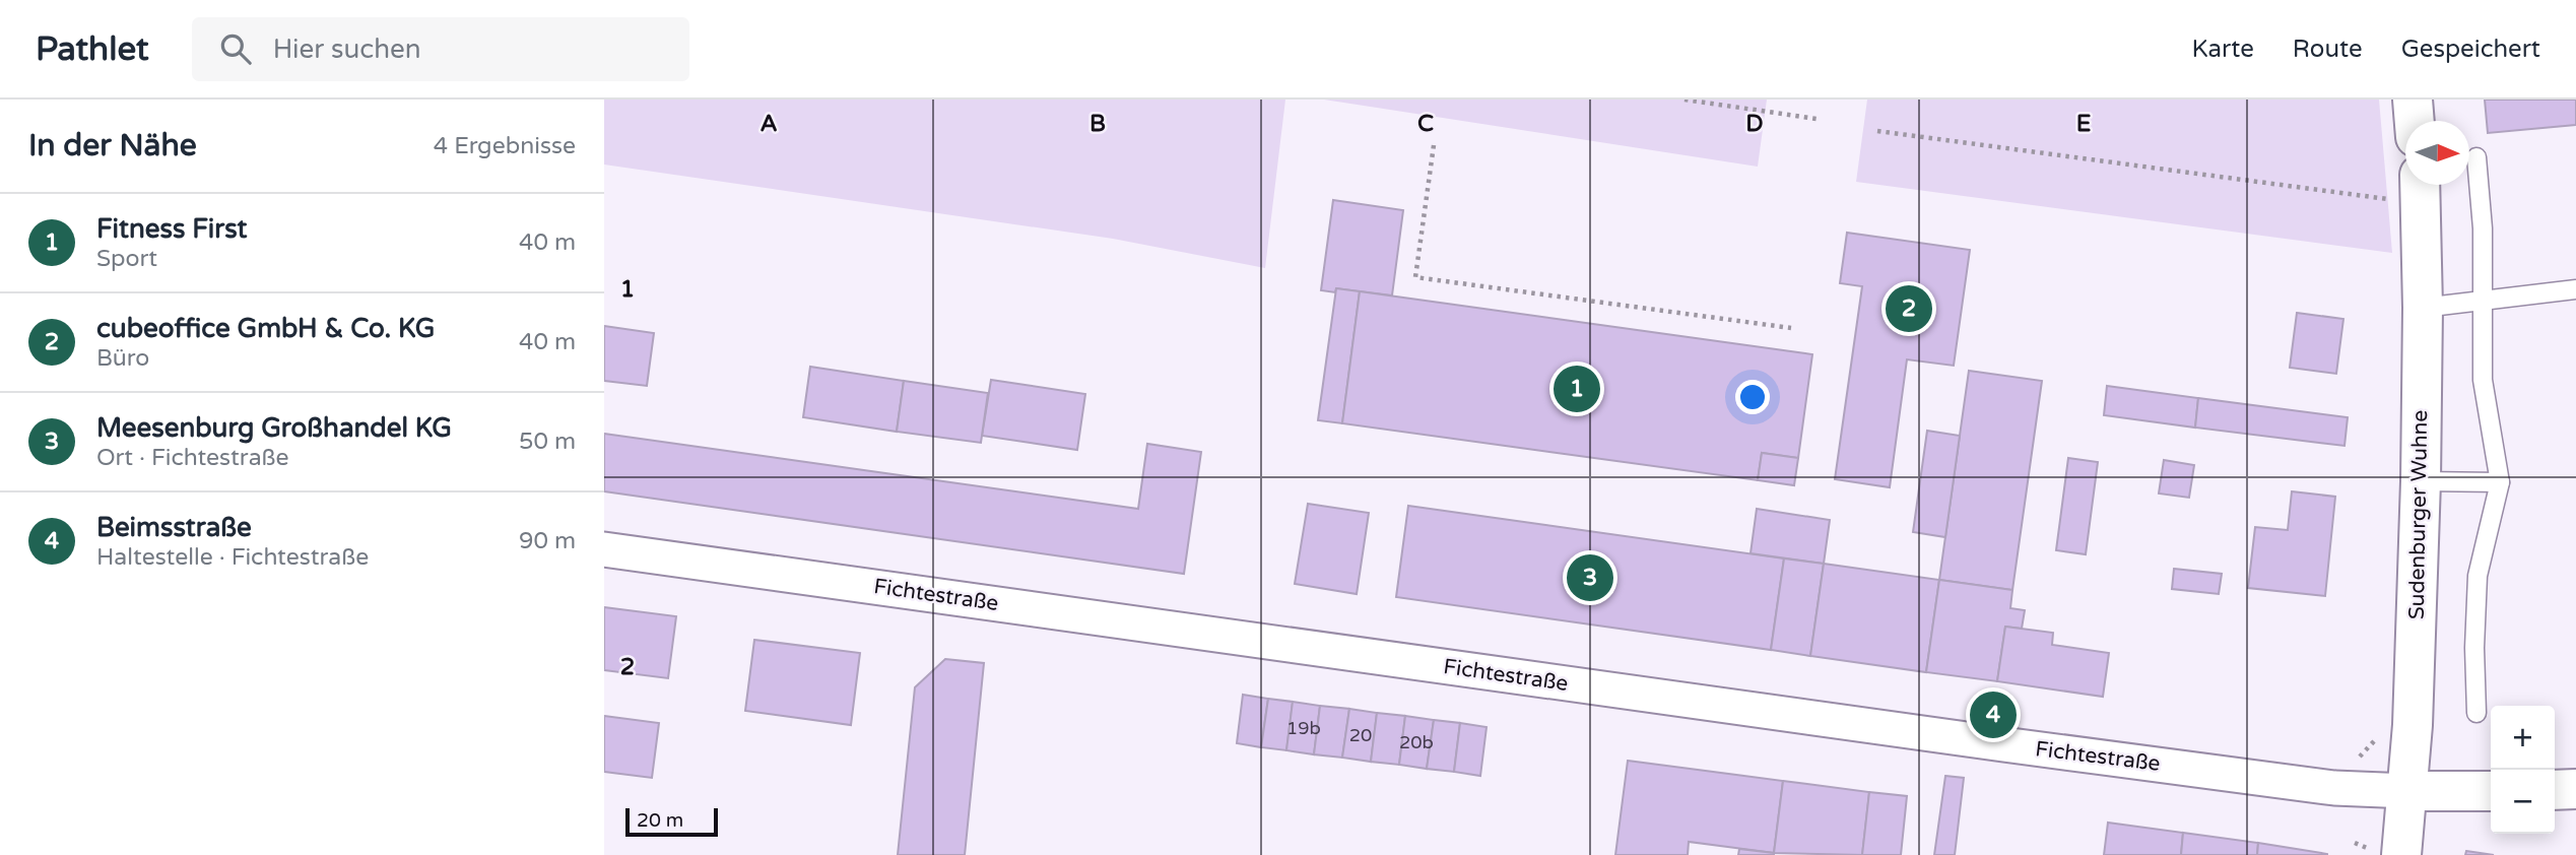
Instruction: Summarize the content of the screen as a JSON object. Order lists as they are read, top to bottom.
{
  "streets": {
    "main road": ["Sudenburger Wuhne"],
    "street": ["Fichtestraße"]
  },
  "crossings": [
    ["Sudenburger Wuhne", "Fichtestraße"]
  ],
  "house_numbers": ["19b", "20", "20b"],
  "scale_bar": "20 m",
  "north": "right",
  "page": {
    "header": "Pathlet",
    "search": "Hier suchen",
    "nav": ["Karte", "Route", "Gespeichert"],
    "heading": ["In der Nähe", "4 Ergebnisse"],
    "list": [
      {
        "mark": "1",
        "name": "Fitness First",
        "note": "Sport",
        "value": "40 m"
      },
      {
        "mark": "2",
        "name": "cubeoffice GmbH & Co. KG",
        "note": "Büro",
        "value": "40 m"
      },
      {
        "mark": "3",
        "name": "Meesenburg Großhandel KG",
        "note": "Ort · Fichtestraße",
        "value": "50 m"
      },
      {
        "mark": "4",
        "name": "Beimsstraße",
        "note": "Haltestelle · Fichtestraße",
        "value": "90 m"
      }
    ],
    "pins": [
      "2",
      "1",
      "3",
      "4"
    ],
    "map_buttons": ["+", "−"],
    "scale": "20 m"
  },
  "grid": {
    "columns": [
      "A",
      "B",
      "C",
      "D",
      "E"
    ],
    "rows": ["1", "2"]
  }
}
